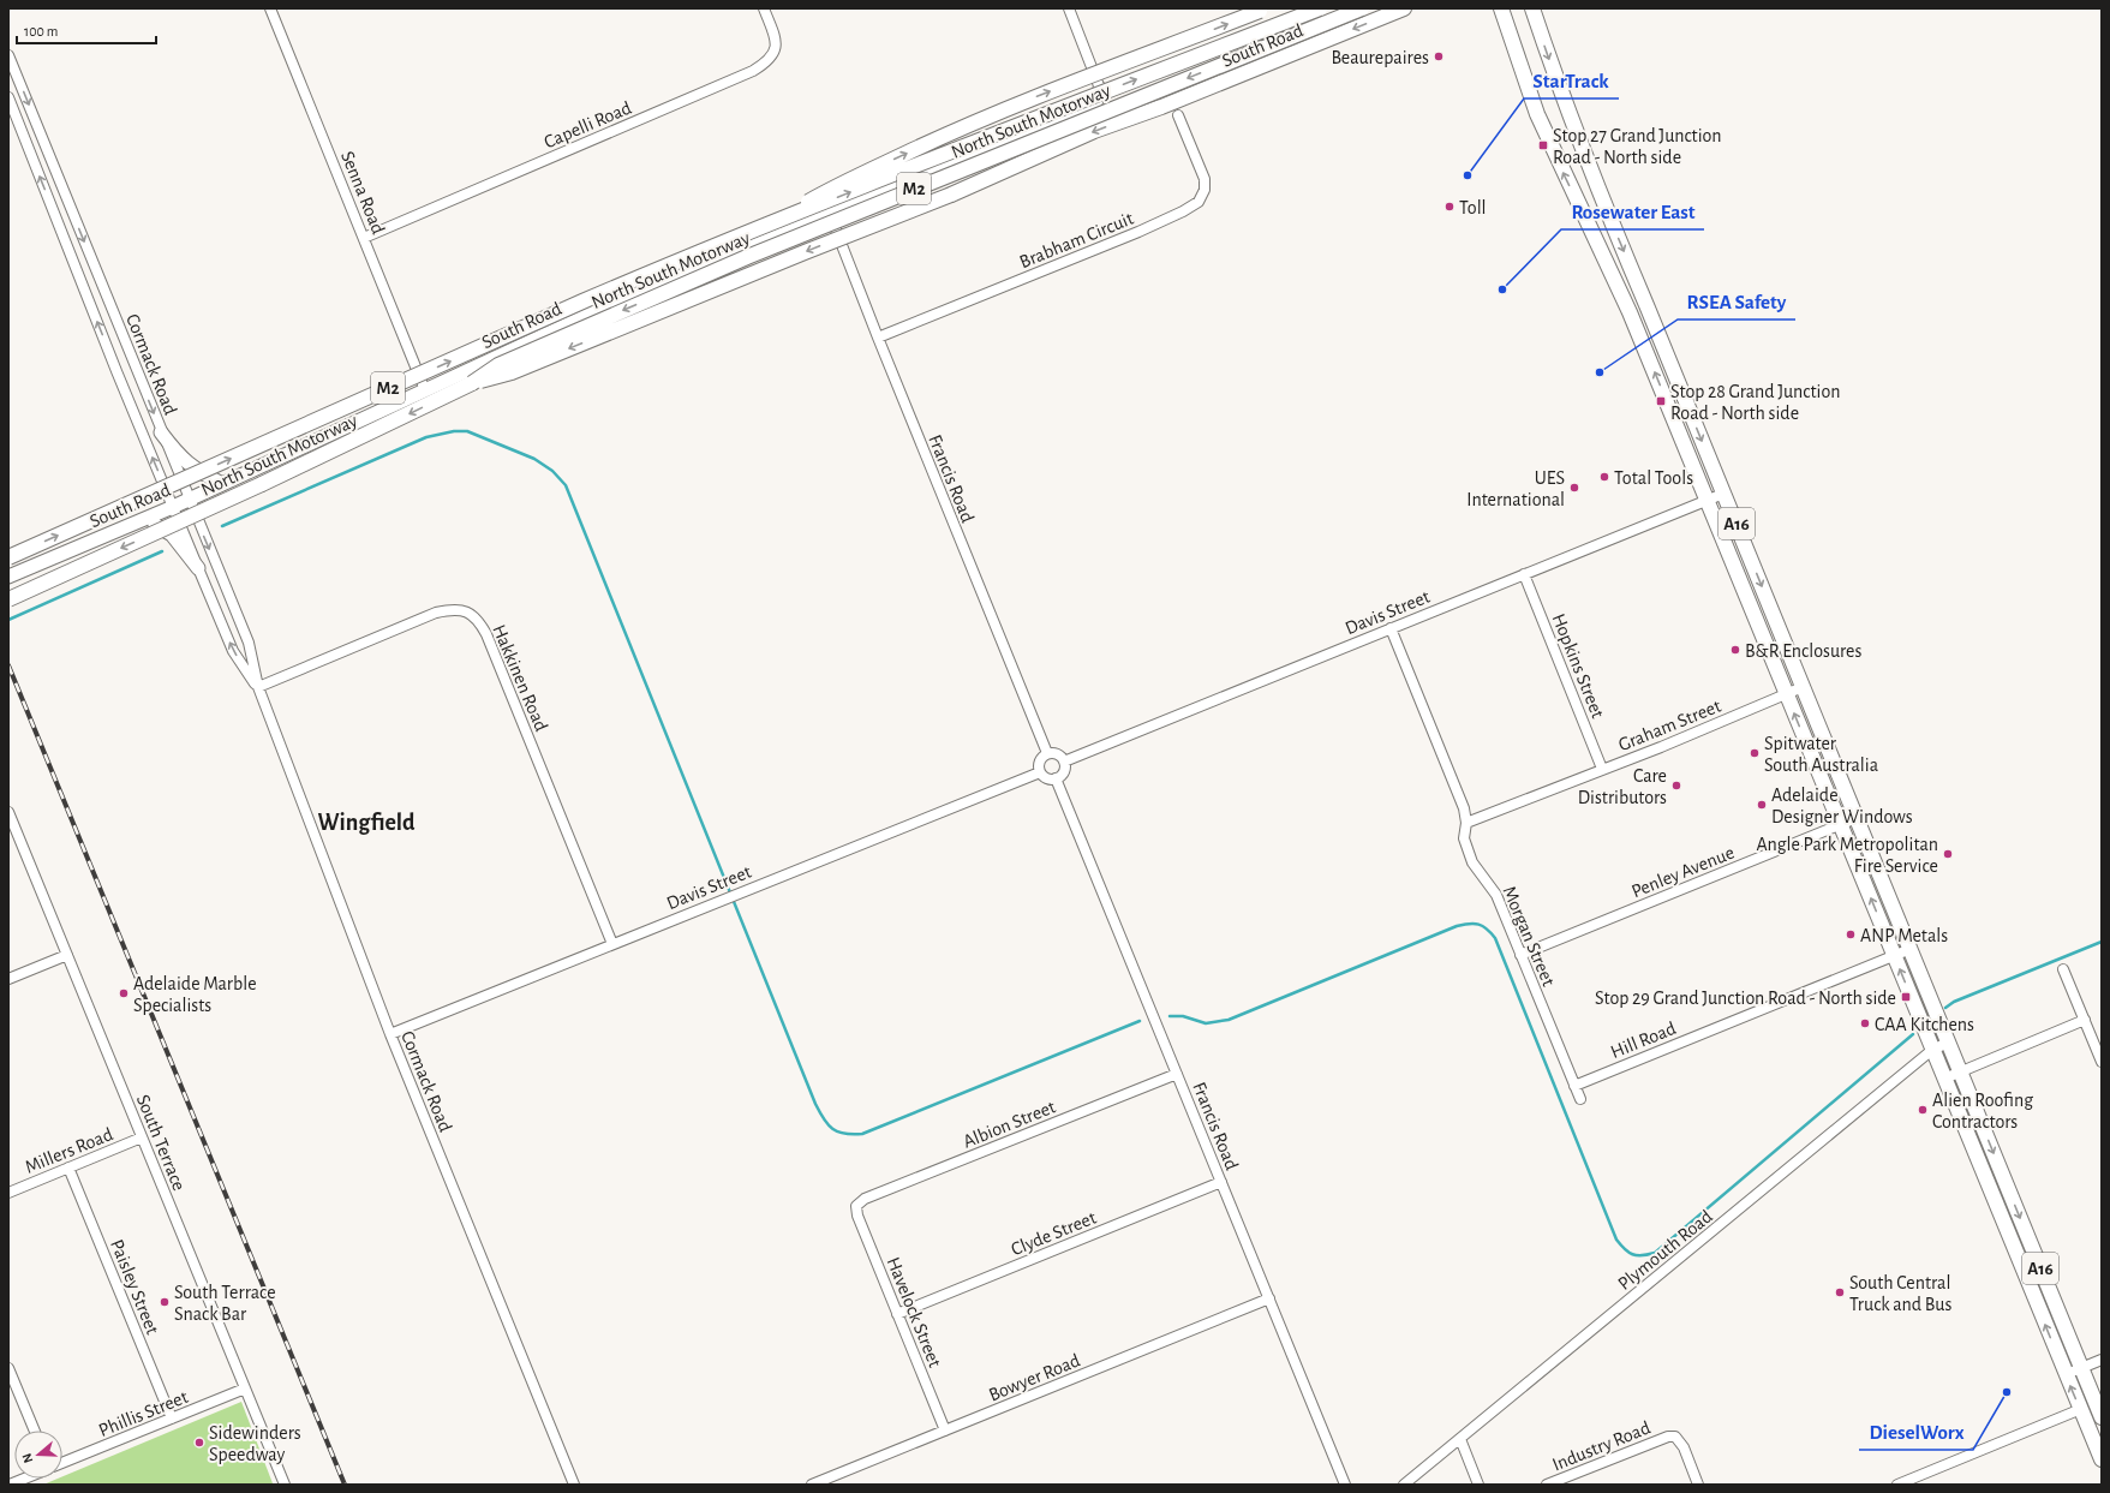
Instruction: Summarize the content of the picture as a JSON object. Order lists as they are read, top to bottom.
{
  "streets": {
    "highway": [
      "South Road",
      "North South Motorway",
      "M2",
      "A16"
    ],
    "street": [
      "Capelli Road",
      "Senna Road",
      "Brabham Circuit",
      "Cormack Road",
      "Francis Road",
      "Davis Street",
      "Hopkins Street",
      "Hakkinen Road",
      "Graham Street",
      "Penley Avenue",
      "Morgan Street",
      "Hill Road",
      "Albion Street",
      "South Terrace",
      "Millers Road",
      "Clyde Street",
      "Plymouth Road",
      "Paisley Street",
      "Havelock Street",
      "Bowyer Road",
      "Phillis Street",
      "Industry Road"
    ]
  },
  "crossings": [
    ["South Road", "North South Motorway"],
    ["South Road", "Senna Road"],
    ["South Road", "Cormack Road"],
    ["South Road", "Francis Road"],
    ["Capelli Road", "Senna Road"],
    ["Brabham Circuit", "Francis Road"],
    ["Cormack Road", "Davis Street"],
    ["Cormack Road", "Hakkinen Road"],
    ["Francis Road", "Davis Street"],
    ["Francis Road", "Albion Street"],
    ["Francis Road", "Clyde Street"],
    ["Francis Road", "Bowyer Road"],
    ["A16", "Davis Street"],
    ["A16", "Graham Street"],
    ["A16", "Penley Avenue"],
    ["A16", "Hill Road"],
    ["A16", "Plymouth Road"],
    ["Davis Street", "Hopkins Street"],
    ["Davis Street", "Hakkinen Road"],
    ["Davis Street", "Morgan Street"],
    ["Hopkins Street", "Graham Street"],
    ["Graham Street", "Morgan Street"],
    ["Penley Avenue", "Morgan Street"],
    ["Morgan Street", "Hill Road"],
    ["Albion Street", "Havelock Street"],
    ["South Terrace", "Millers Road"],
    ["South Terrace", "Phillis Street"],
    ["Millers Road", "Paisley Street"],
    ["Clyde Street", "Havelock Street"],
    ["Paisley Street", "Phillis Street"],
    ["Havelock Street", "Bowyer Road"]
  ],
  "districts": ["Wingfield"],
  "places": {
    "other": [
      "Beaurepaires",
      "StarTrack",
      "Toll",
      "Rosewater East",
      "RSEA Safety",
      "Total Tools",
      "UES International",
      "B&R Enclosures",
      "Spitwater South Australia",
      "Care Distributors",
      "Adelaide Designer Windows",
      "Angle Park Metropolitan Fire Service",
      "ANP Metals",
      "Adelaide Marble Specialists",
      "CAA Kitchens",
      "Alien Roofing Contractors",
      "South Central Truck and Bus",
      "South Terrace Snack Bar",
      "DieselWorx",
      "Sidewinders Speedway"
    ],
    "transit": ["Stop 27 Grand Junction Road - North side", "Stop 28 Grand Junction Road - North side", "Stop 29 Grand Junction Road - North side"]
  },
  "scale_bar": "100 m",
  "north": "left"
}
